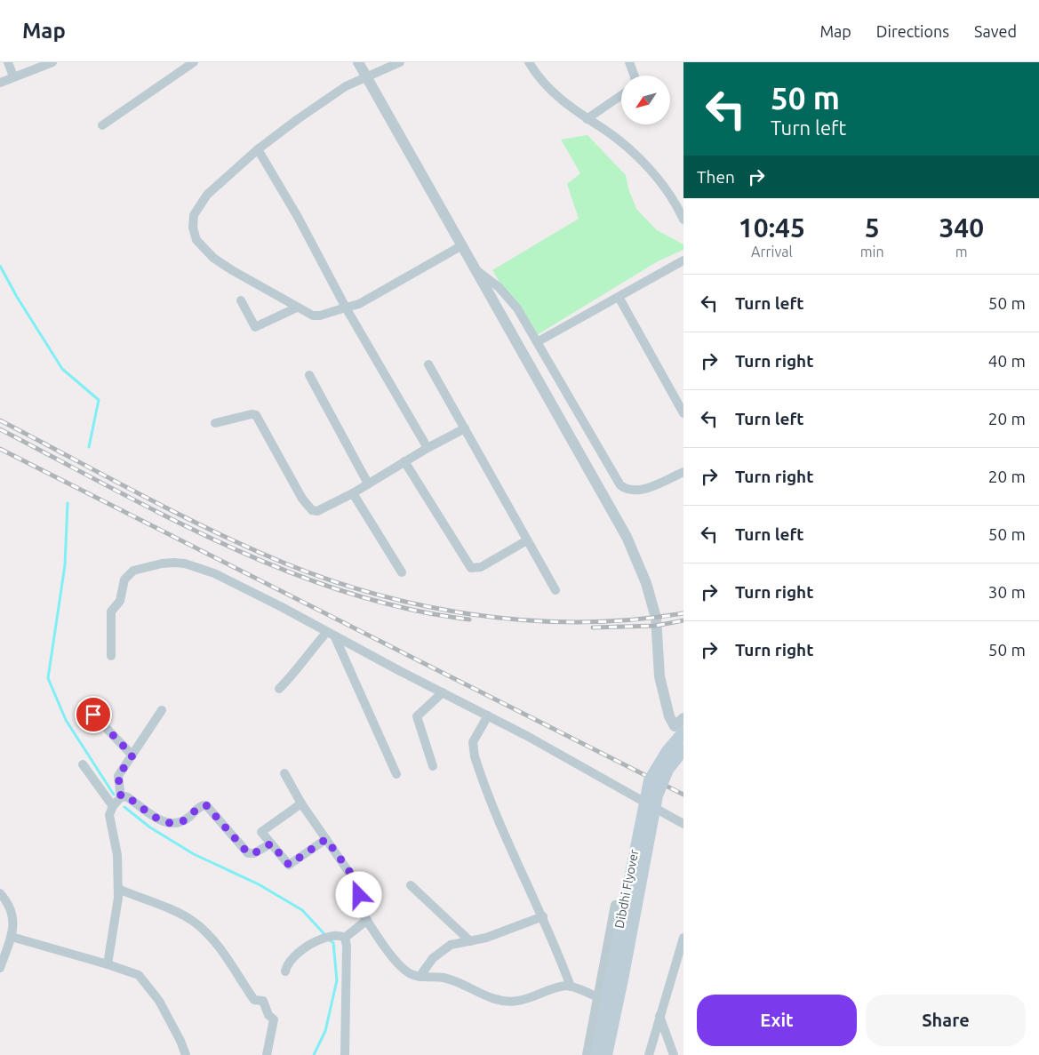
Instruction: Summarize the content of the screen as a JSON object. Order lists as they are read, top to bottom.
{
  "streets": {
    "main road": ["Dibdhi Flyover"]
  },
  "north": "bottom left",
  "page": {
    "header": "Map",
    "nav": ["Map", "Directions", "Saved"],
    "turn": ["50 m", "Turn left"],
    "then": "Then",
    "eta": [
      "10:45",
      "Arrival",
      "5",
      "min",
      "340",
      "m"
    ],
    "list": [
      {
        "name": "Turn left",
        "value": "50 m"
      },
      {
        "name": "Turn right",
        "value": "40 m"
      },
      {
        "name": "Turn left",
        "value": "20 m"
      },
      {
        "name": "Turn right",
        "value": "20 m"
      },
      {
        "name": "Turn left",
        "value": "50 m"
      },
      {
        "name": "Turn right",
        "value": "30 m"
      },
      {
        "name": "Turn right",
        "value": "50 m"
      }
    ],
    "buttons": ["Exit", "Share"]
  }
}
